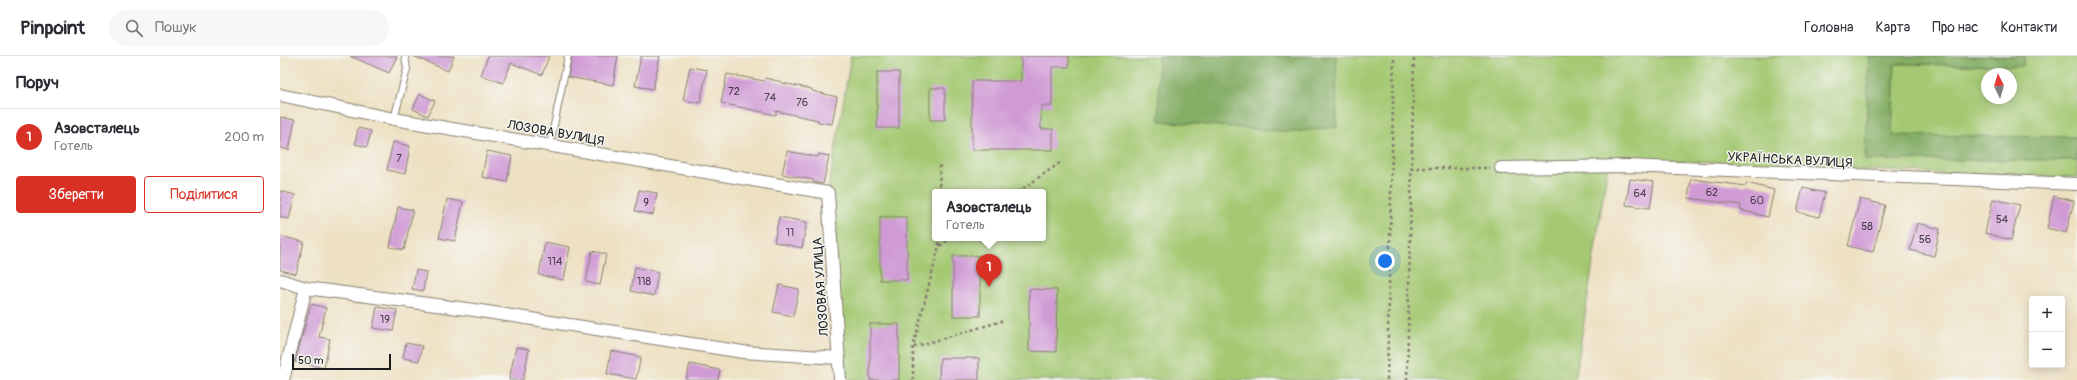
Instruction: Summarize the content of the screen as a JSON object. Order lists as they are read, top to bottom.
{
  "streets": {
    "street": ["ЛОЗОВА ВУЛИЦЯ", "УКРАЇНСЬКА ВУЛИЦЯ", "ЛОЗОВАЯ УЛИЦА"]
  },
  "crossings": [
    ["ЛОЗОВА ВУЛИЦЯ", "ЛОЗОВАЯ УЛИЦА"]
  ],
  "house_numbers": [
    "72",
    "74",
    "76",
    "7",
    "62",
    "64",
    "60",
    "9",
    "54",
    "58",
    "11",
    "56",
    "114",
    "118",
    "19"
  ],
  "scale_bar": "50 m",
  "north": "top",
  "page": {
    "header": "Pinpoint",
    "search": "Пошук",
    "nav": [
      "Головна",
      "Карта",
      "Про нас",
      "Контакти"
    ],
    "heading": "Поруч",
    "list": [
      {
        "mark": "1",
        "name": "Азовсталець",
        "note": "Готель",
        "value": "200 m"
      }
    ],
    "buttons": ["Зберегти", "Поділитися"],
    "popup": ["Азовсталець", "Готель"],
    "pins": "1",
    "map_buttons": ["+", "−"],
    "scale": "50 m"
  }
}
